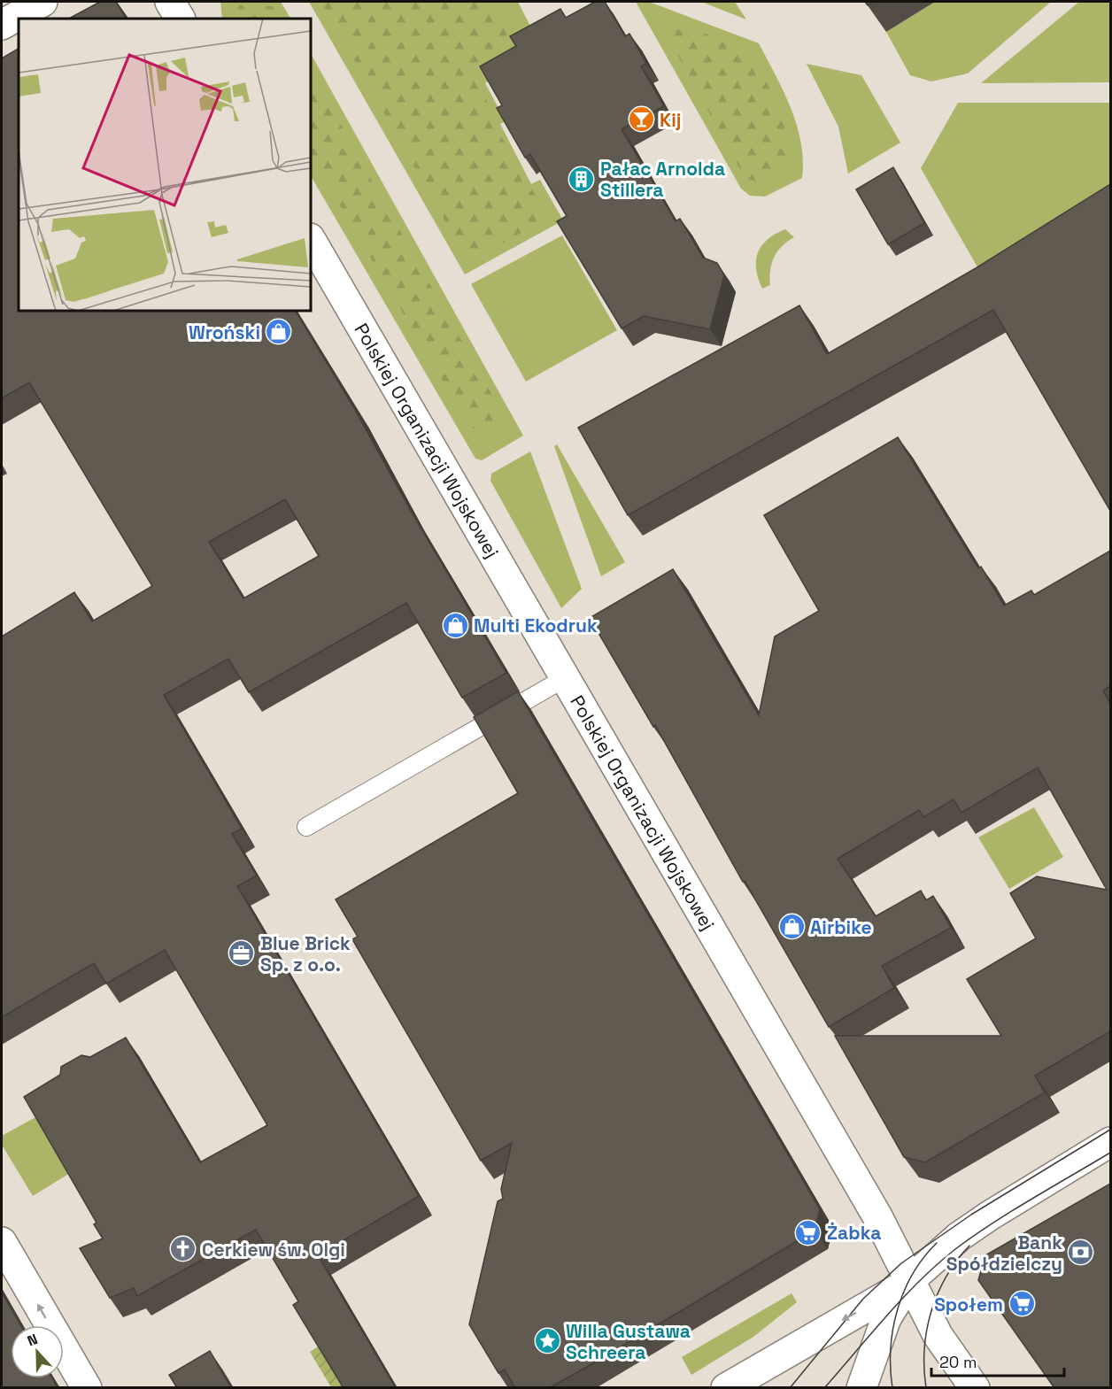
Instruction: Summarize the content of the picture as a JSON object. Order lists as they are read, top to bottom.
{
  "streets": {
    "street": ["Polskiej Organizacji Wojskowej"]
  },
  "places": {
    "bar": ["Kij"],
    "building": ["Pałac Arnolda Stillera"],
    "shop": ["Wroński", "Multi Ekodruk", "Airbike"],
    "office": ["Blue Brick Sp. z o.o."],
    "supermarket": ["Żabka", "Społem"],
    "church": ["Cerkiew św. Olgi"],
    "bank": ["Bank Spółdzielczy"],
    "place": ["Willa Gustawa Schreera"]
  },
  "scale_bar": "20 m",
  "north": "top"
}
